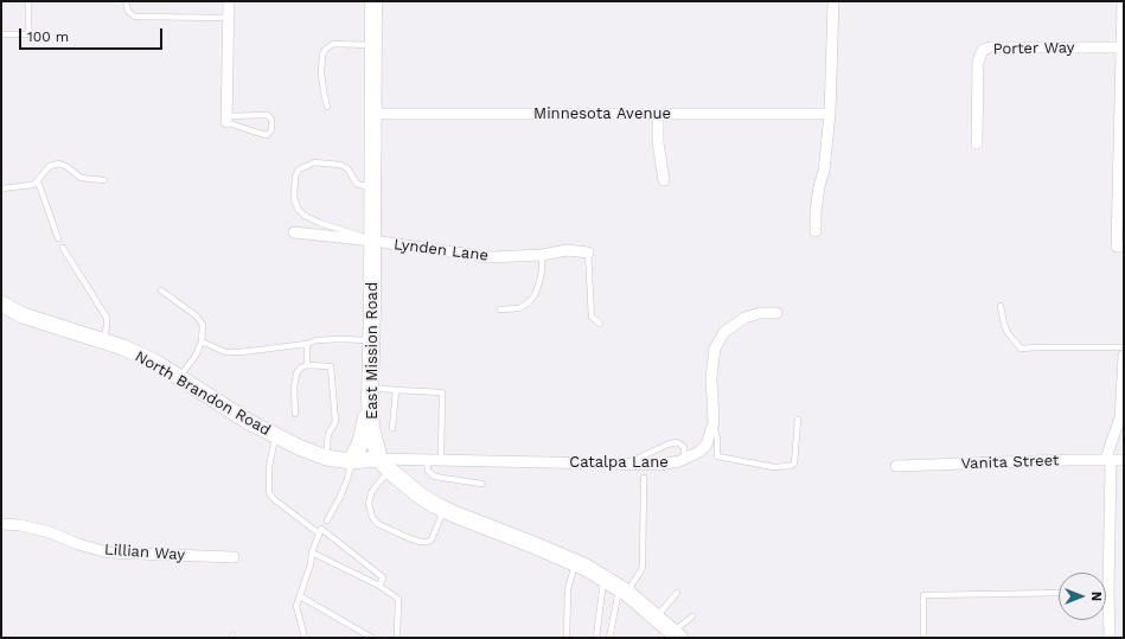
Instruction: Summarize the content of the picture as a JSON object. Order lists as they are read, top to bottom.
{
  "streets": {
    "main road": ["East Mission Road"],
    "street": [
      "Porter Way",
      "Minnesota Avenue",
      "Lynden Lane",
      "North Brandon Road",
      "Catalpa Lane",
      "Vanita Street",
      "Lillian Way"
    ]
  },
  "crossings": [
    ["Minnesota Avenue", "East Mission Road"],
    ["Lynden Lane", "East Mission Road"],
    ["East Mission Road", "North Brandon Road"],
    ["East Mission Road", "Catalpa Lane"],
    ["North Brandon Road", "Catalpa Lane"]
  ],
  "scale_bar": "100 m",
  "north": "right"
}
